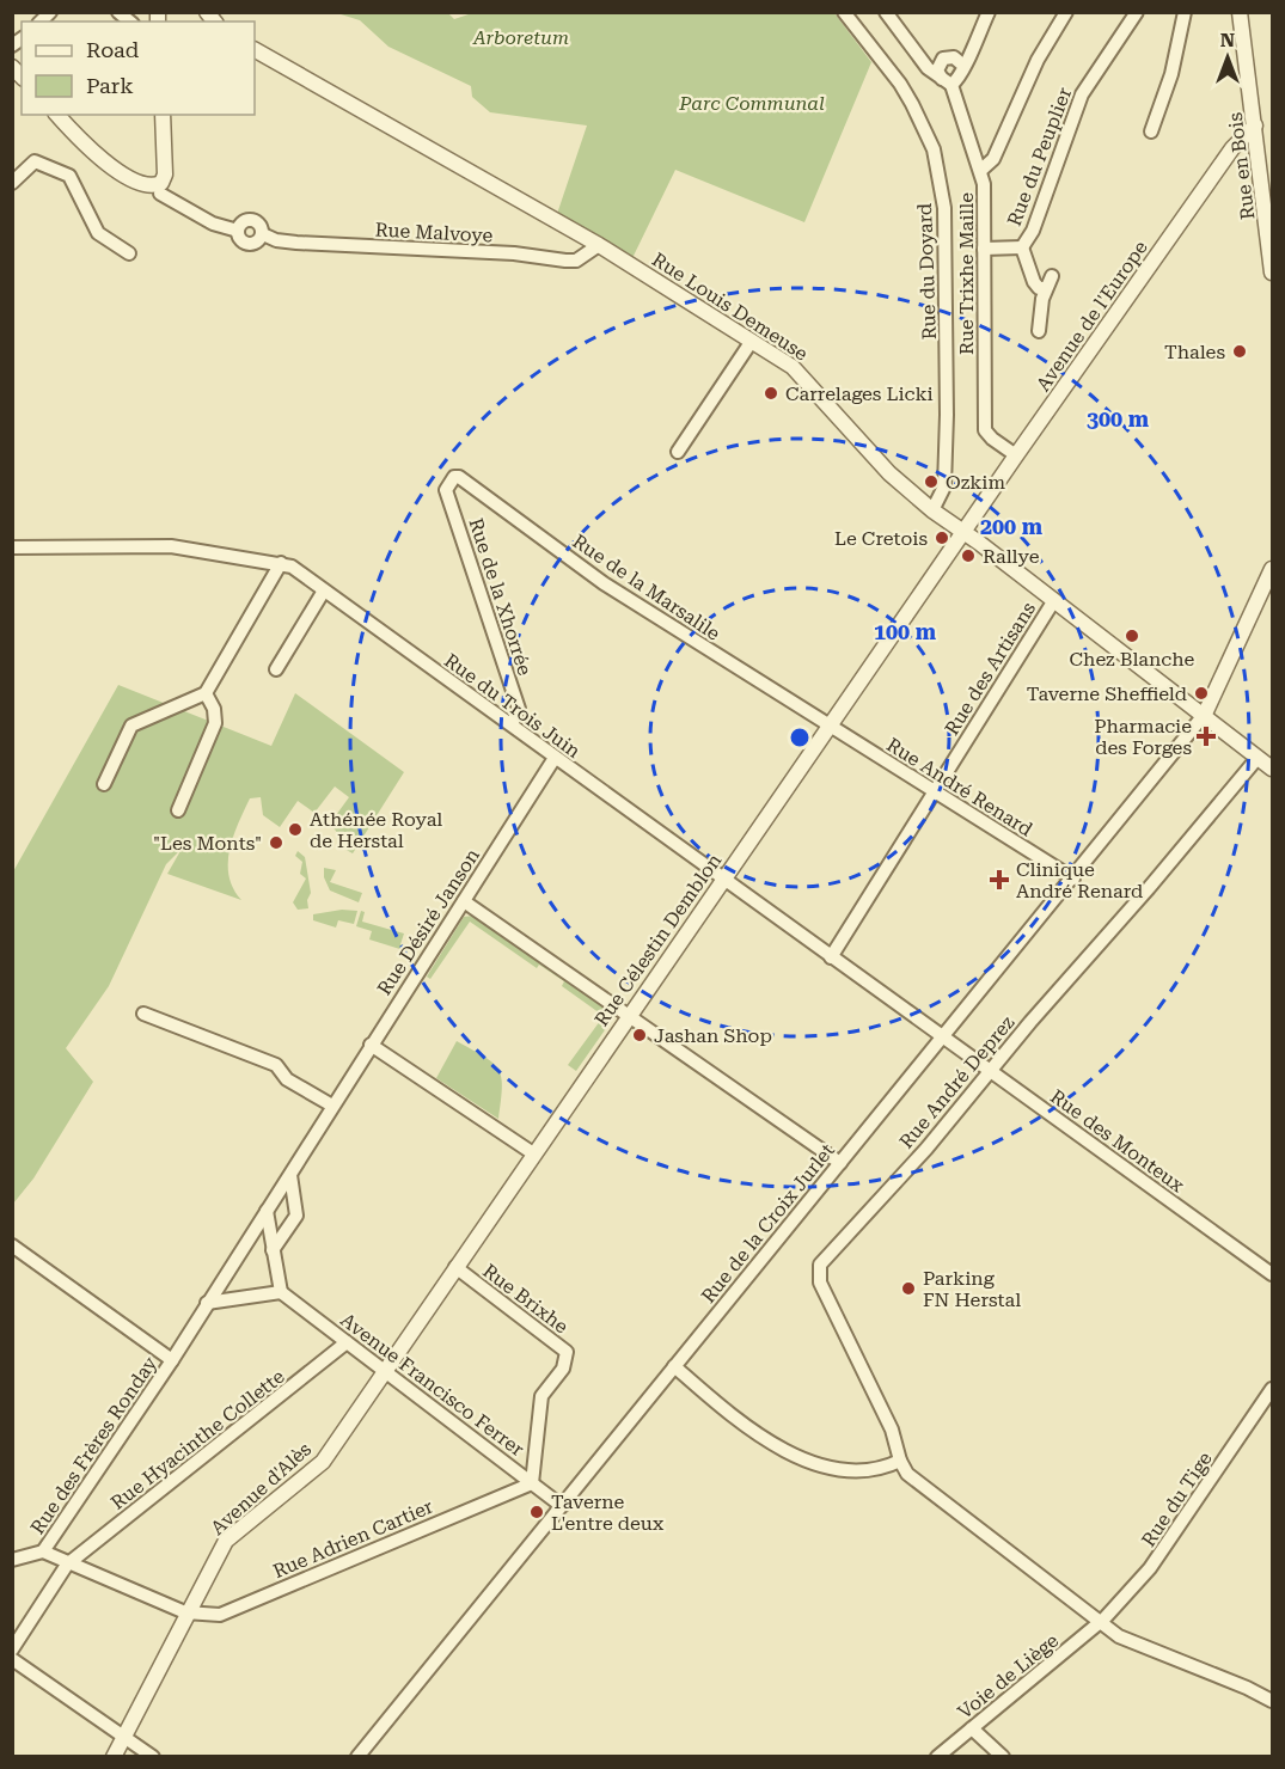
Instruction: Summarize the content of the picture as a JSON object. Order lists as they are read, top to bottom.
{
  "streets": {
    "street": [
      "Rue du Peuplier",
      "Rue en Bois",
      "Rue Malvoye",
      "Rue du Doyard",
      "Rue Trixhe Maille",
      "Rue Louis Demeuse",
      "Avenue de l'Europe",
      "Rue de la Marsalile",
      "Rue de la Xhorrée",
      "Rue des Artisans",
      "Rue du Trois Juin",
      "Rue André Renard",
      "Rue Désiré Janson",
      "Rue Célestin Demblon",
      "Rue André Deprez",
      "Rue des Monteux",
      "Rue de la Croix Jurlet",
      "Rue Brixhe",
      "Avenue Francisco Ferrer",
      "Rue Hyacinthe Collette",
      "Rue des Frères Ronday",
      "Avenue d'Alès",
      "Rue du Tige",
      "Rue Adrien Cartier",
      "Voie de Liège"
    ]
  },
  "crossings": [
    ["Rue du Peuplier", "Rue Trixhe Maille"],
    ["Rue en Bois", "Avenue de l'Europe"],
    ["Rue Malvoye", "Rue Louis Demeuse"],
    ["Rue du Doyard", "Rue Louis Demeuse"],
    ["Rue Trixhe Maille", "Avenue de l'Europe"],
    ["Rue Louis Demeuse", "Avenue de l'Europe"],
    ["Rue Louis Demeuse", "Rue des Artisans"],
    ["Rue Louis Demeuse", "Rue Célestin Demblon"],
    ["Rue Louis Demeuse", "Rue André Deprez"],
    ["Rue Louis Demeuse", "Rue de la Croix Jurlet"],
    ["Avenue de l'Europe", "Rue Célestin Demblon"],
    ["Rue de la Marsalile", "Rue de la Xhorrée"],
    ["Rue de la Marsalile", "Rue André Renard"],
    ["Rue de la Marsalile", "Rue Célestin Demblon"],
    ["Rue de la Xhorrée", "Rue du Trois Juin"],
    ["Rue des Artisans", "Rue du Trois Juin"],
    ["Rue des Artisans", "Rue André Renard"],
    ["Rue du Trois Juin", "Rue Désiré Janson"],
    ["Rue du Trois Juin", "Rue Célestin Demblon"],
    ["Rue du Trois Juin", "Rue des Monteux"],
    ["Rue du Trois Juin", "Rue de la Croix Jurlet"],
    ["Rue André Renard", "Rue Célestin Demblon"],
    ["Rue André Renard", "Rue de la Croix Jurlet"],
    ["Rue Désiré Janson", "Rue des Frères Ronday"],
    ["Rue Célestin Demblon", "Rue Brixhe"],
    ["Rue Célestin Demblon", "Avenue Francisco Ferrer"],
    ["Rue Célestin Demblon", "Avenue d'Alès"],
    ["Rue André Deprez", "Rue des Monteux"],
    ["Rue des Monteux", "Rue de la Croix Jurlet"],
    ["Rue de la Croix Jurlet", "Avenue Francisco Ferrer"],
    ["Rue Brixhe", "Avenue Francisco Ferrer"],
    ["Rue Brixhe", "Rue Adrien Cartier"],
    ["Avenue Francisco Ferrer", "Rue Hyacinthe Collette"],
    ["Avenue Francisco Ferrer", "Avenue d'Alès"],
    ["Avenue Francisco Ferrer", "Rue Adrien Cartier"],
    ["Rue Hyacinthe Collette", "Rue Adrien Cartier"],
    ["Rue des Frères Ronday", "Rue Adrien Cartier"],
    ["Avenue d'Alès", "Rue Adrien Cartier"],
    ["Rue du Tige", "Voie de Liège"]
  ],
  "parks": ["Arboretum", "Parc Communal"],
  "places": {
    "other": [
      "Thales",
      "Carrelages Licki",
      "Ozkim",
      "Le Cretois",
      "Rallye",
      "Chez Blanche",
      "Taverne Sheffield",
      "Athénée Royal de Herstal",
      "\"Les Monts\"",
      "Jashan Shop",
      "Parking FN Herstal",
      "Taverne L'entre deux"
    ],
    "health": ["Pharmacie des Forges", "Clinique André Renard"]
  },
  "legend": ["Road", "Park"],
  "north": "top",
  "rings": ["300 m", "200 m", "100 m"]
}
